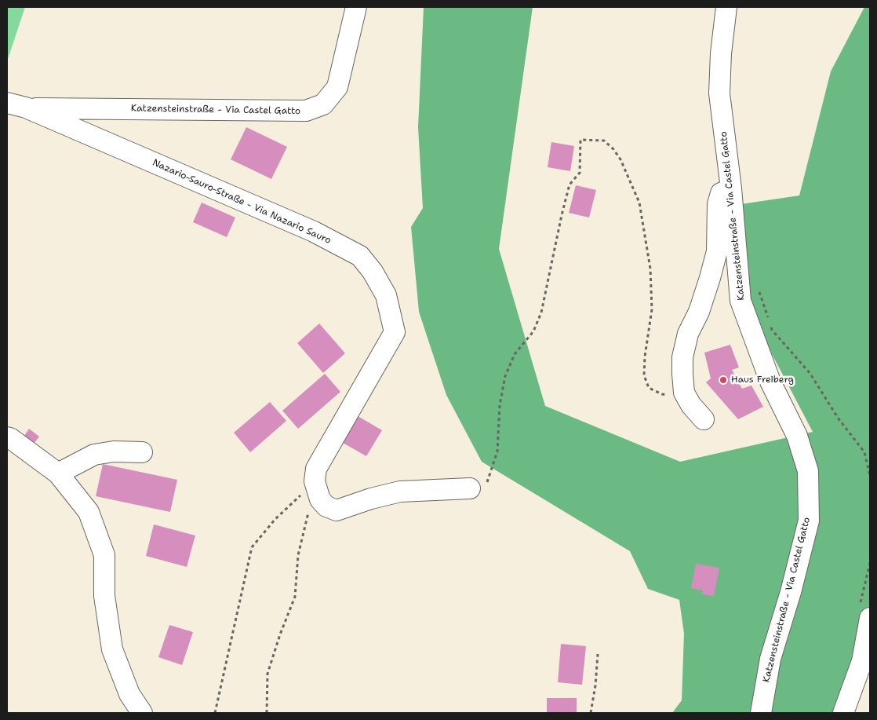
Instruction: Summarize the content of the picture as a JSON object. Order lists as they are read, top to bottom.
{
  "streets": {
    "street": ["Katzensteinstraße - Via Castel Gatto", "Nazario-Sauro-Straße - Via Nazario Sauro"]
  },
  "crossings": [
    ["Katzensteinstraße - Via Castel Gatto", "Nazario-Sauro-Straße - Via Nazario Sauro"]
  ],
  "places": ["Haus Freiberg"]
}
